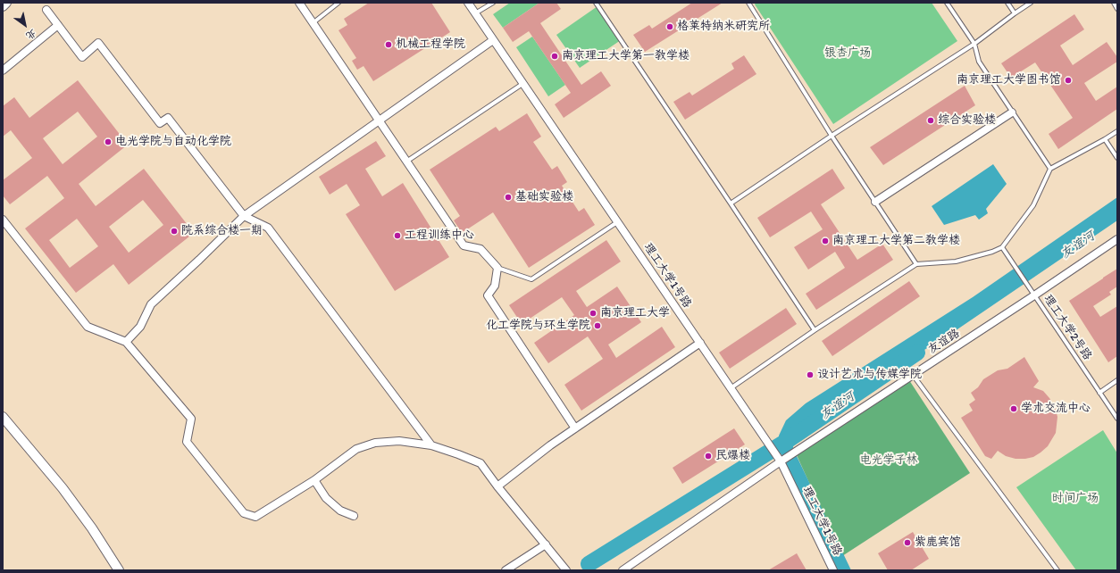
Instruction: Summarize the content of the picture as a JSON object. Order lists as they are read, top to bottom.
{
  "streets": {
    "street": ["理工大学1号路", "友谊路"],
    "lane": ["理工大学2号路"]
  },
  "crossings": [
    ["理工大学1号路", "友谊路"],
    ["理工大学2号路", "友谊路"]
  ],
  "water": ["友谊河"],
  "parks": ["银杏广场", "电光学子林", "时间广场"],
  "places": [
    "格莱特纳米研究所",
    "机械工程学院",
    "南京理工大学第一教学楼",
    "南京理工大学图书馆",
    "综合实验楼",
    "电光学院与自动化学院",
    "基础实验楼",
    "院系综合楼一期",
    "工程训练中心",
    "南京理工大学第二教学楼",
    "南京理工大学",
    "化工学院与环生学院",
    "设计艺术与传媒学院",
    "学术交流中心",
    "民爆楼",
    "紫鹿宾馆"
  ],
  "north": "bottom right"
}
